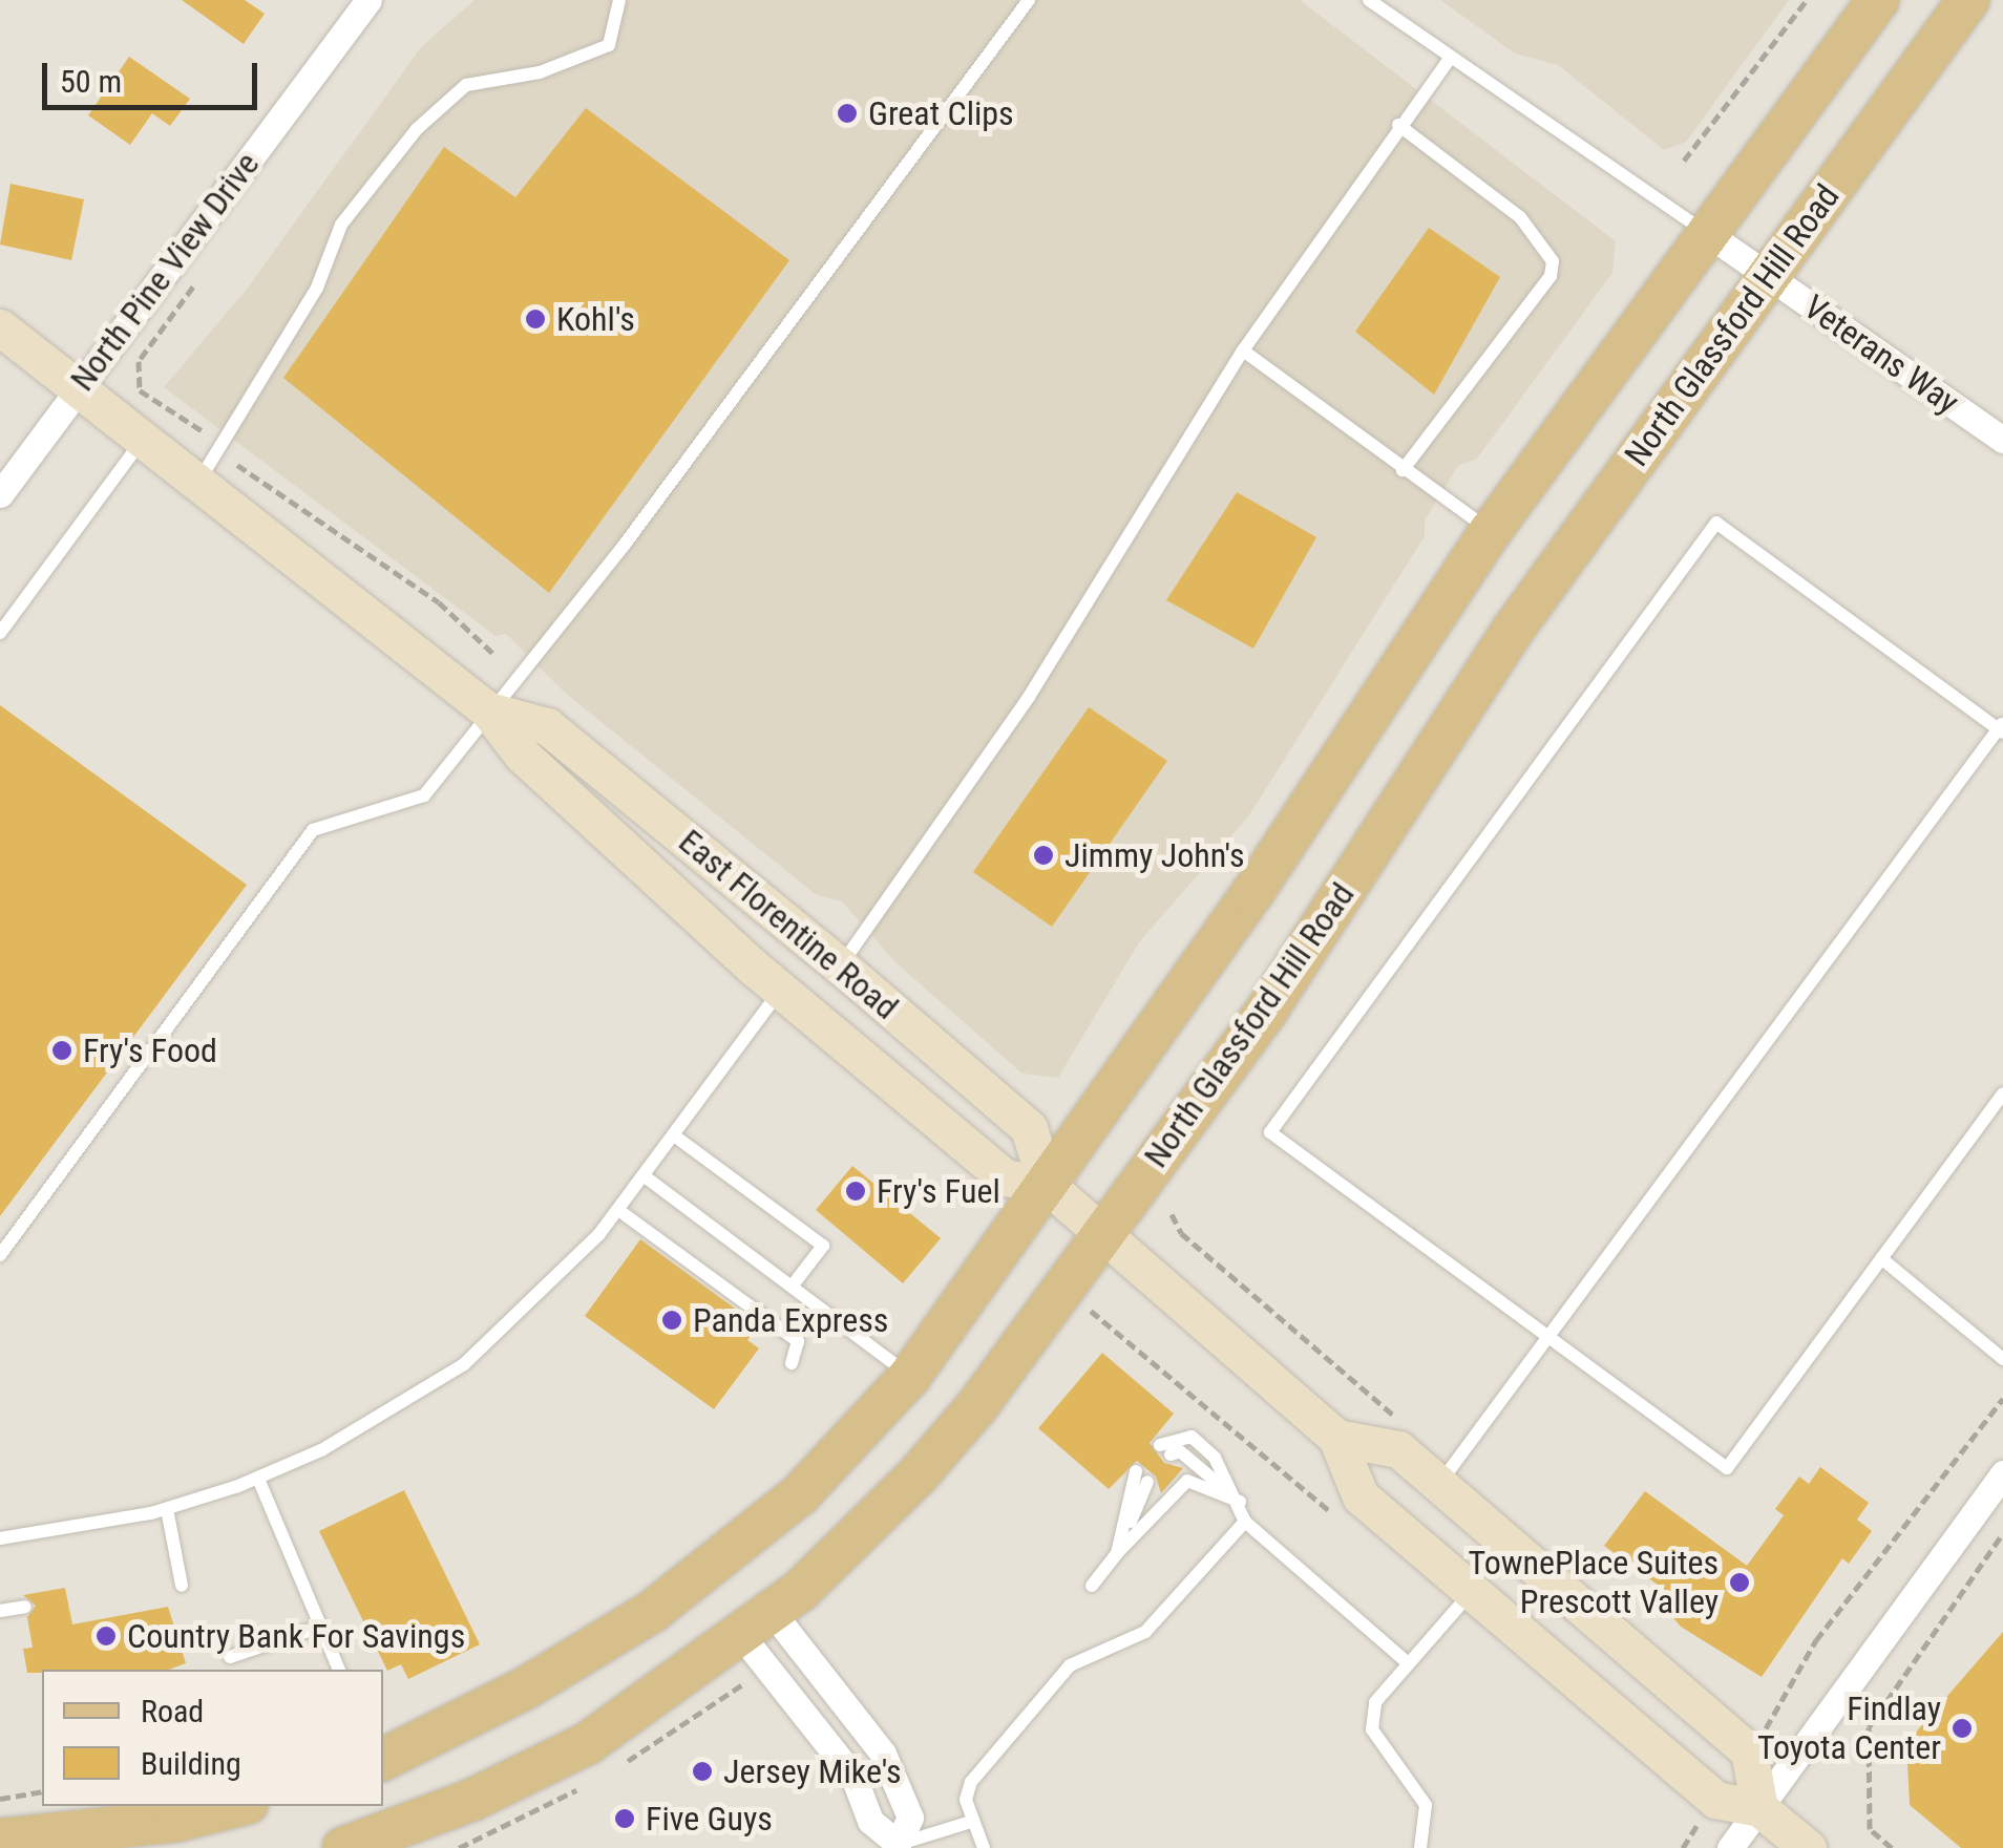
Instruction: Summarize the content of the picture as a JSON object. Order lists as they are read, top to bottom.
{
  "streets": {
    "main road": ["North Glassford Hill Road"],
    "street": ["North Pine View Drive", "Veterans Way", "East Florentine Road"]
  },
  "crossings": [
    ["North Pine View Drive", "East Florentine Road"],
    ["North Glassford Hill Road", "Veterans Way"],
    ["North Glassford Hill Road", "East Florentine Road"]
  ],
  "places": [
    "Great Clips",
    "Kohl's",
    "Jimmy John's",
    "Fry's Food",
    "Fry's Fuel",
    "Panda Express",
    "TownePlace Suites Prescott Valley",
    "Country Bank For Savings",
    "Findlay Toyota Center",
    "Jersey Mike's",
    "Five Guys"
  ],
  "legend": ["Road", "Building"],
  "scale_bar": "50 m"
}
